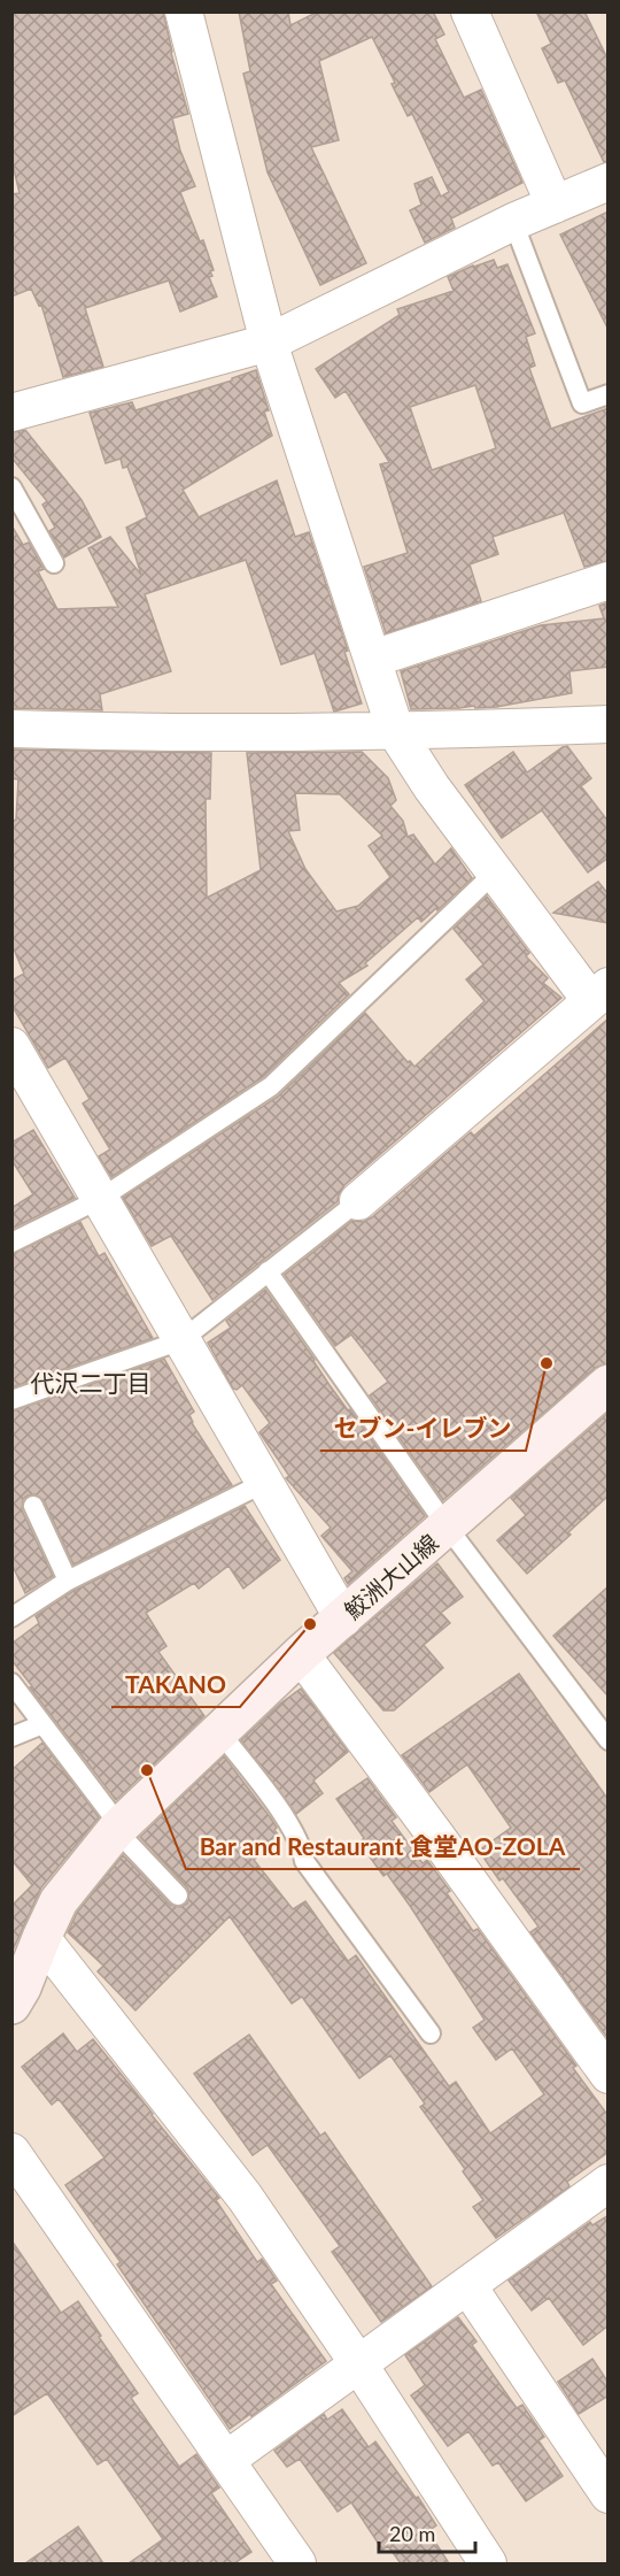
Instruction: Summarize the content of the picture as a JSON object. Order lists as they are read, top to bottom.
{
  "streets": {
    "main road": ["鮫洲大山線"]
  },
  "districts": ["代沢二丁目"],
  "places": ["セブン-イレブン", "TAKANO", "Bar and Restaurant 食堂AO-ZOLA"],
  "scale_bar": "20 m"
}
